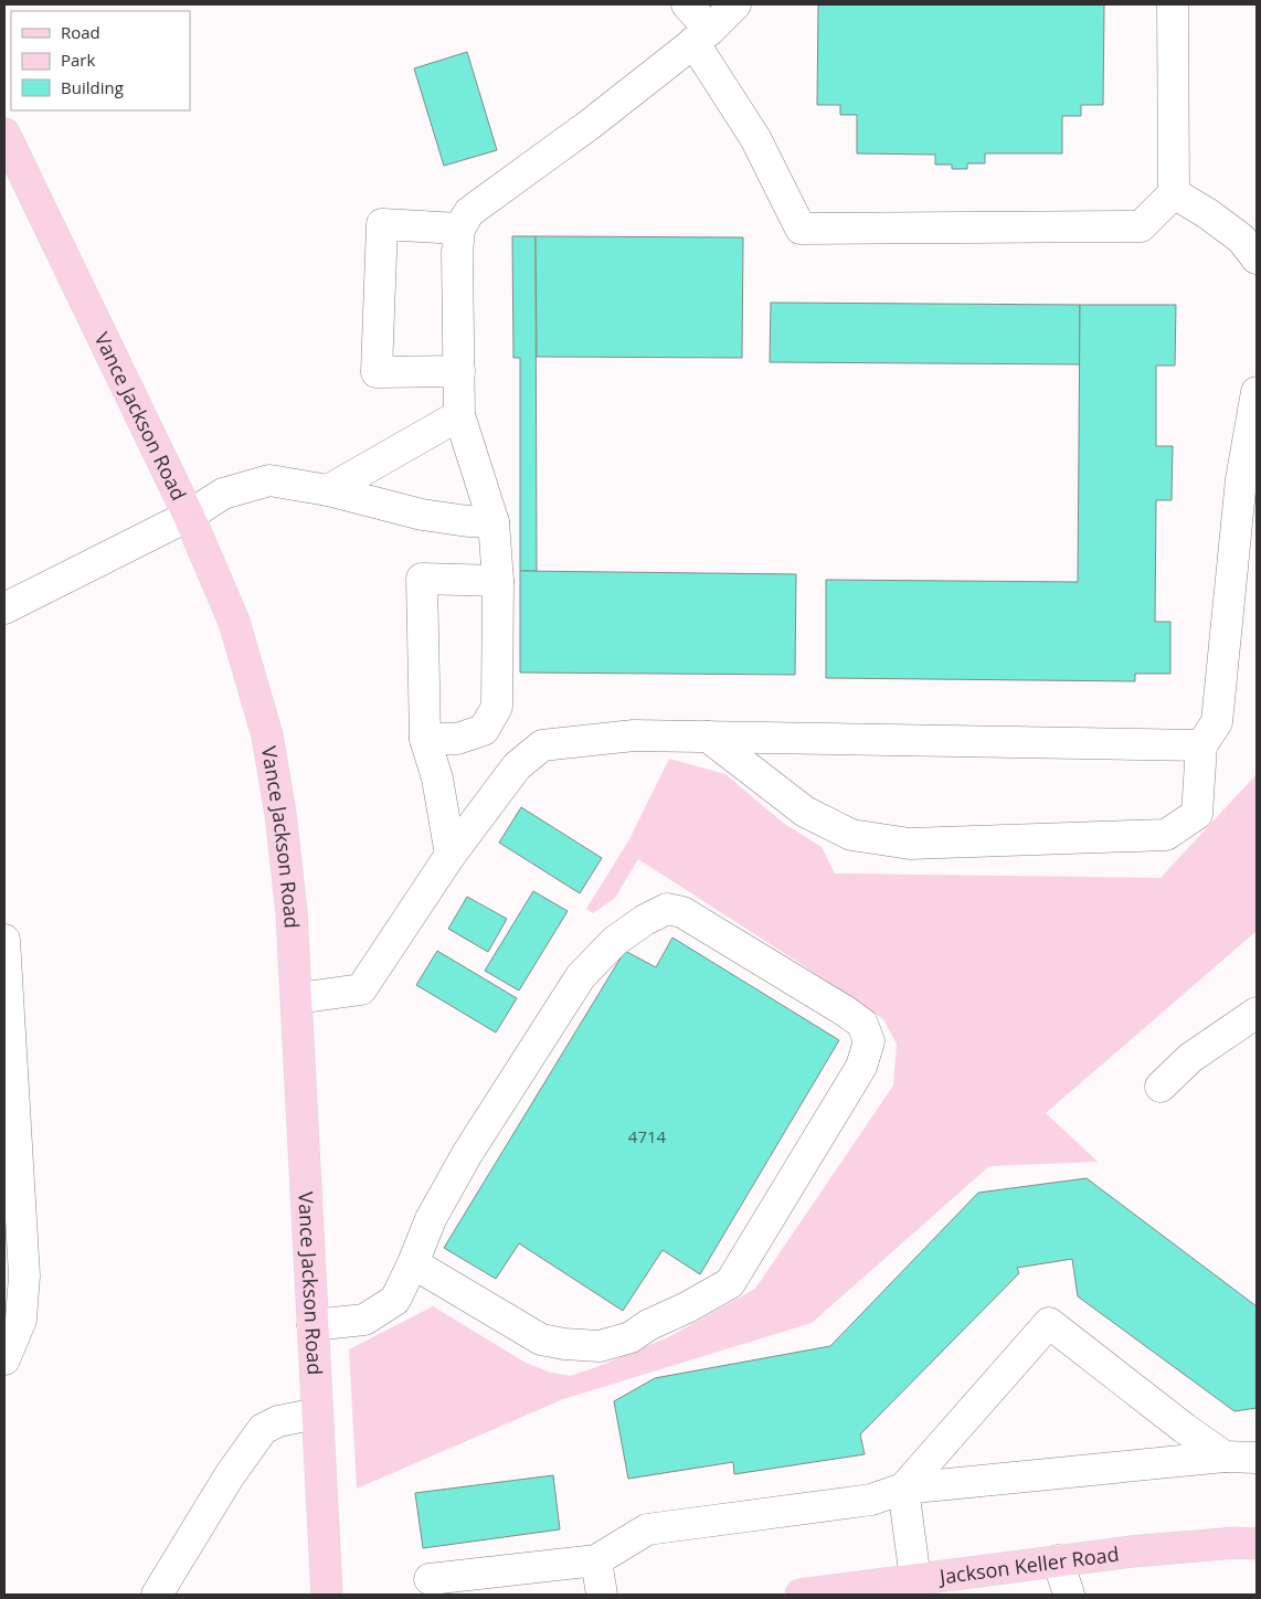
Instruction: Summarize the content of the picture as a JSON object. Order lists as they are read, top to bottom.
{
  "streets": {
    "main road": ["Vance Jackson Road", "Jackson Keller Road"]
  },
  "house_numbers": ["4714"],
  "legend": ["Road", "Park", "Building"]
}
